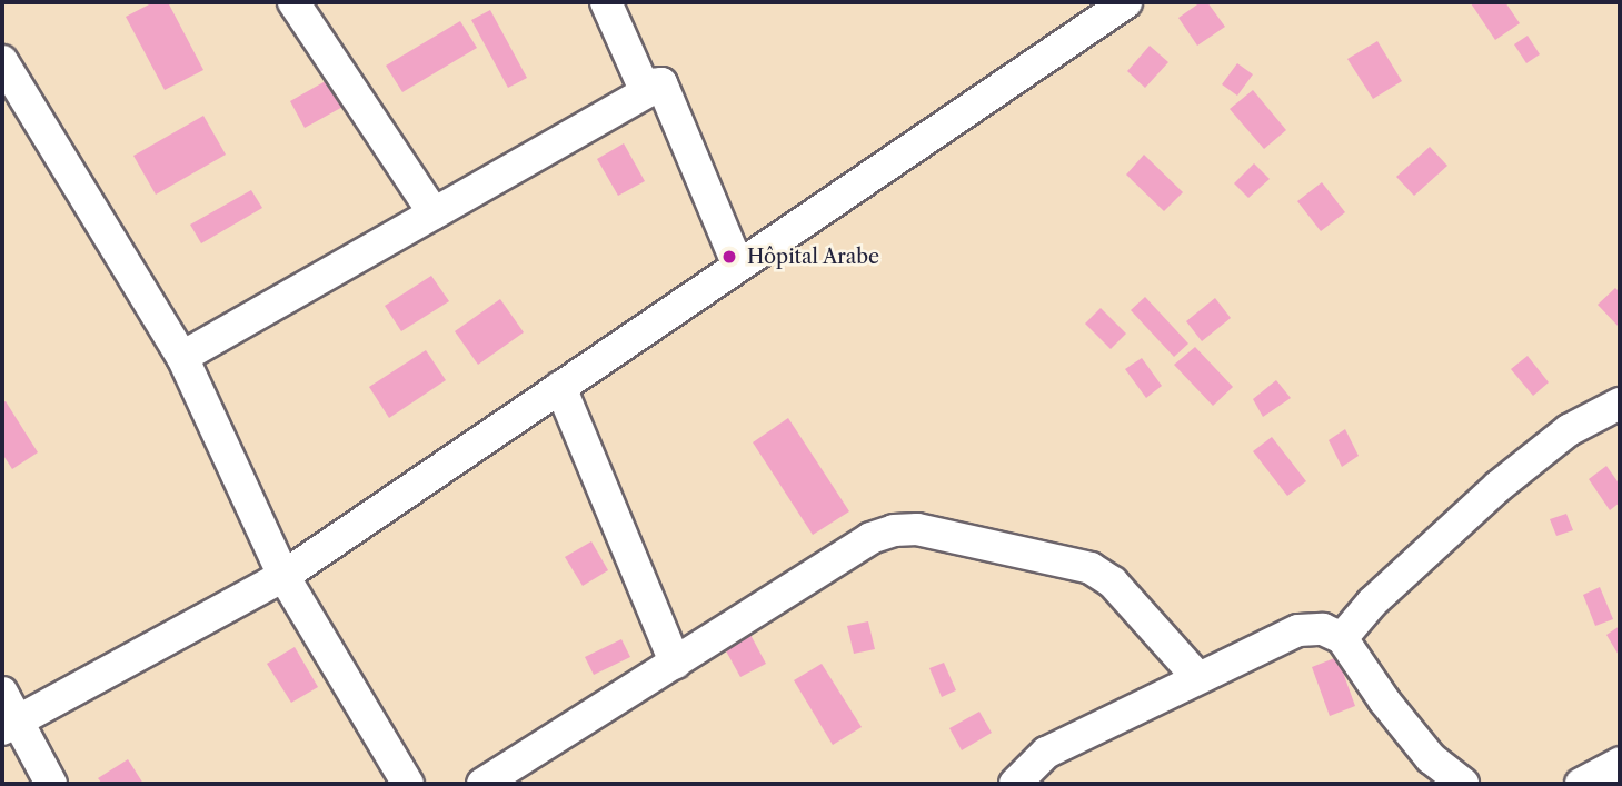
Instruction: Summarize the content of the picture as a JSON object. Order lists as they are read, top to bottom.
{
  "places": ["Hôpital Arabe"]
}
